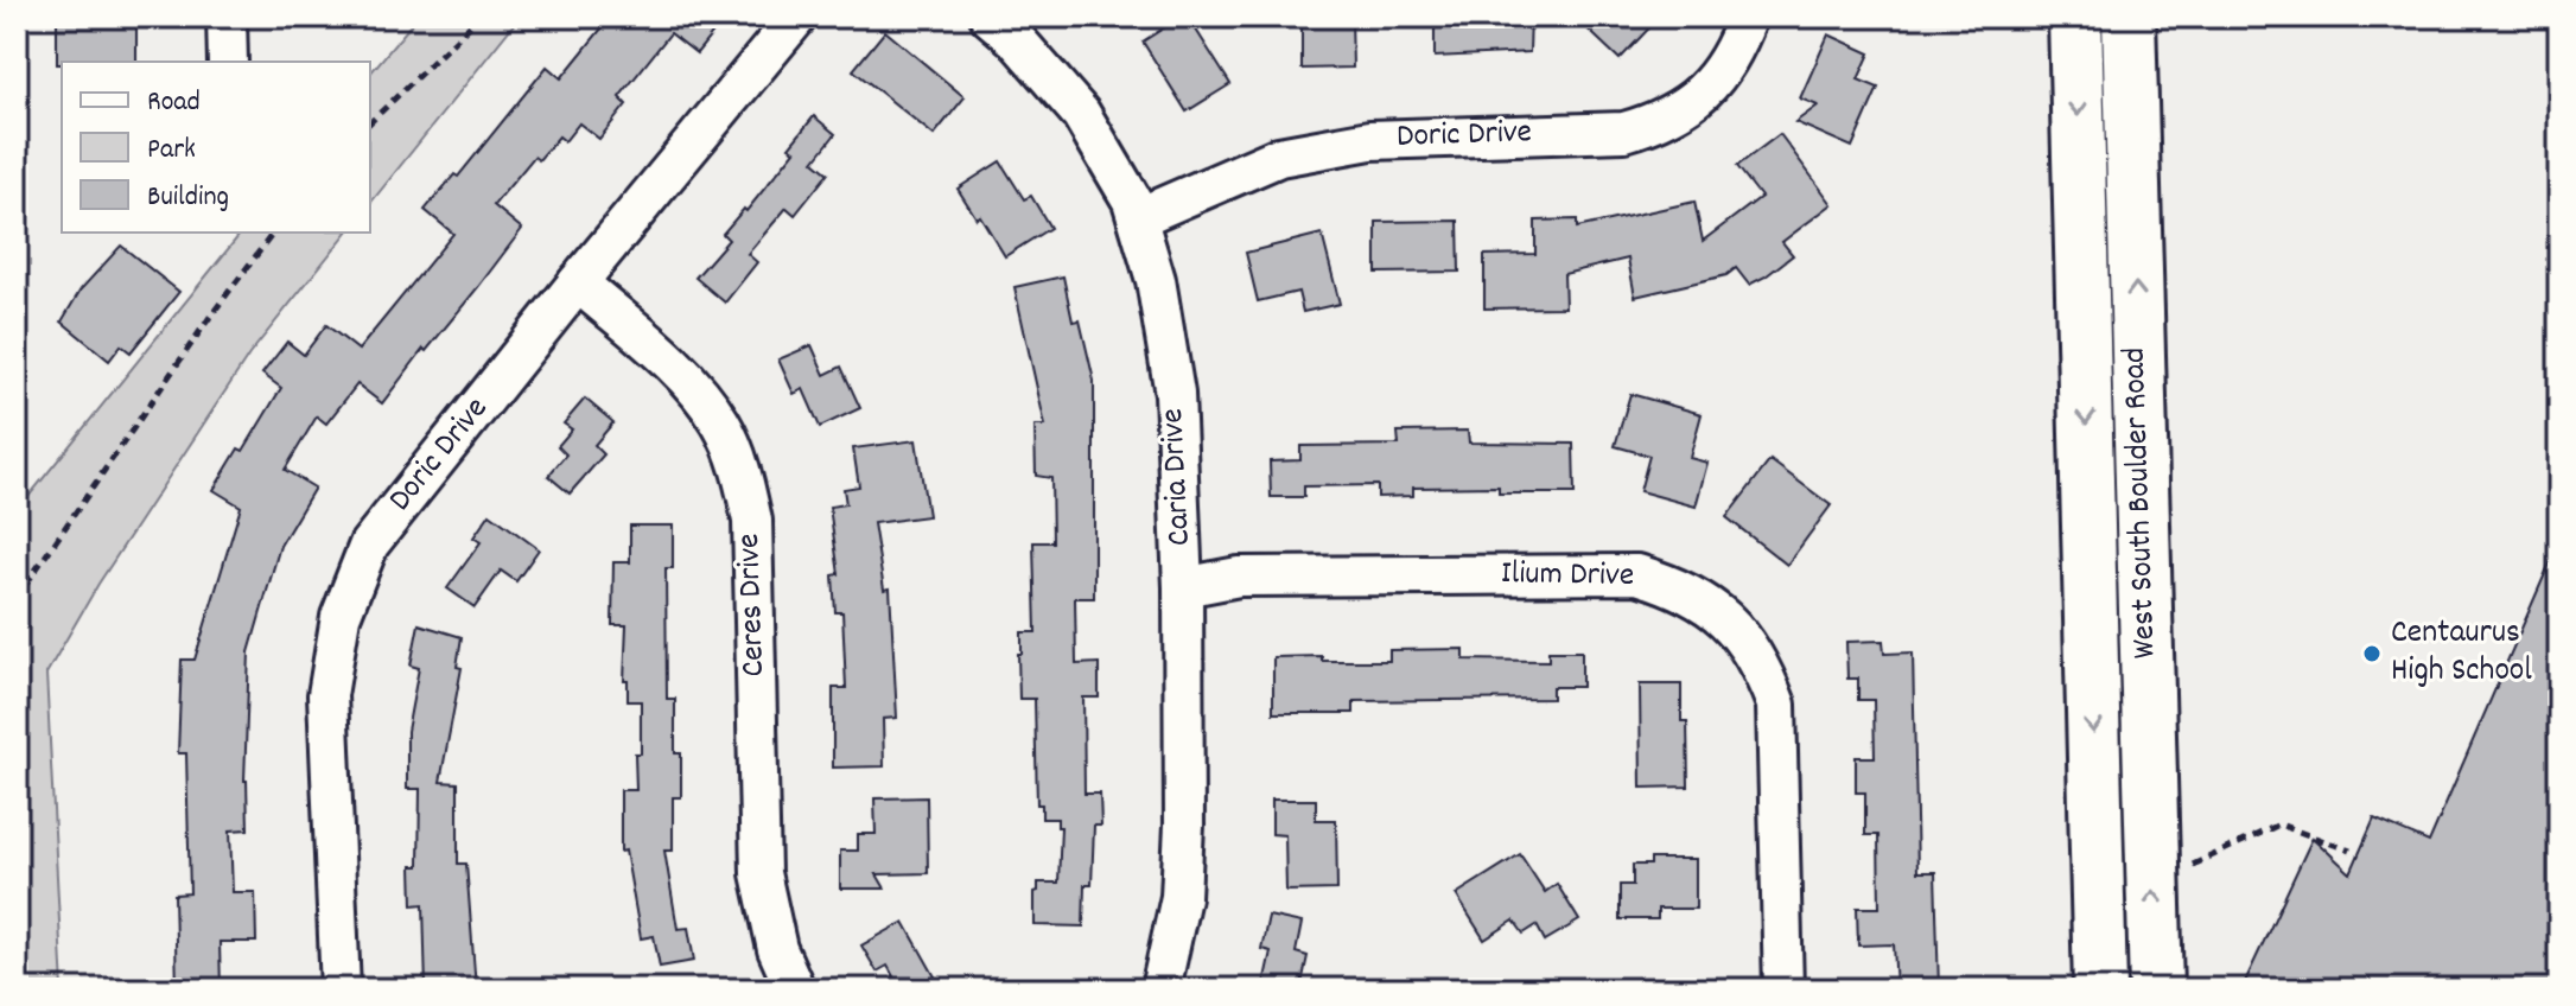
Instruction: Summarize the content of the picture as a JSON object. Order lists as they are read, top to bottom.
{
  "streets": {
    "main road": ["West South Boulder Road"],
    "street": [
      "Doric Drive",
      "Caria Drive",
      "Ilium Drive",
      "Ceres Drive"
    ]
  },
  "crossings": [
    ["Doric Drive", "Caria Drive"],
    ["Doric Drive", "Ceres Drive"],
    ["Caria Drive", "Ilium Drive"]
  ],
  "places": ["Centaurus High School"],
  "legend": ["Road", "Park", "Building"]
}
